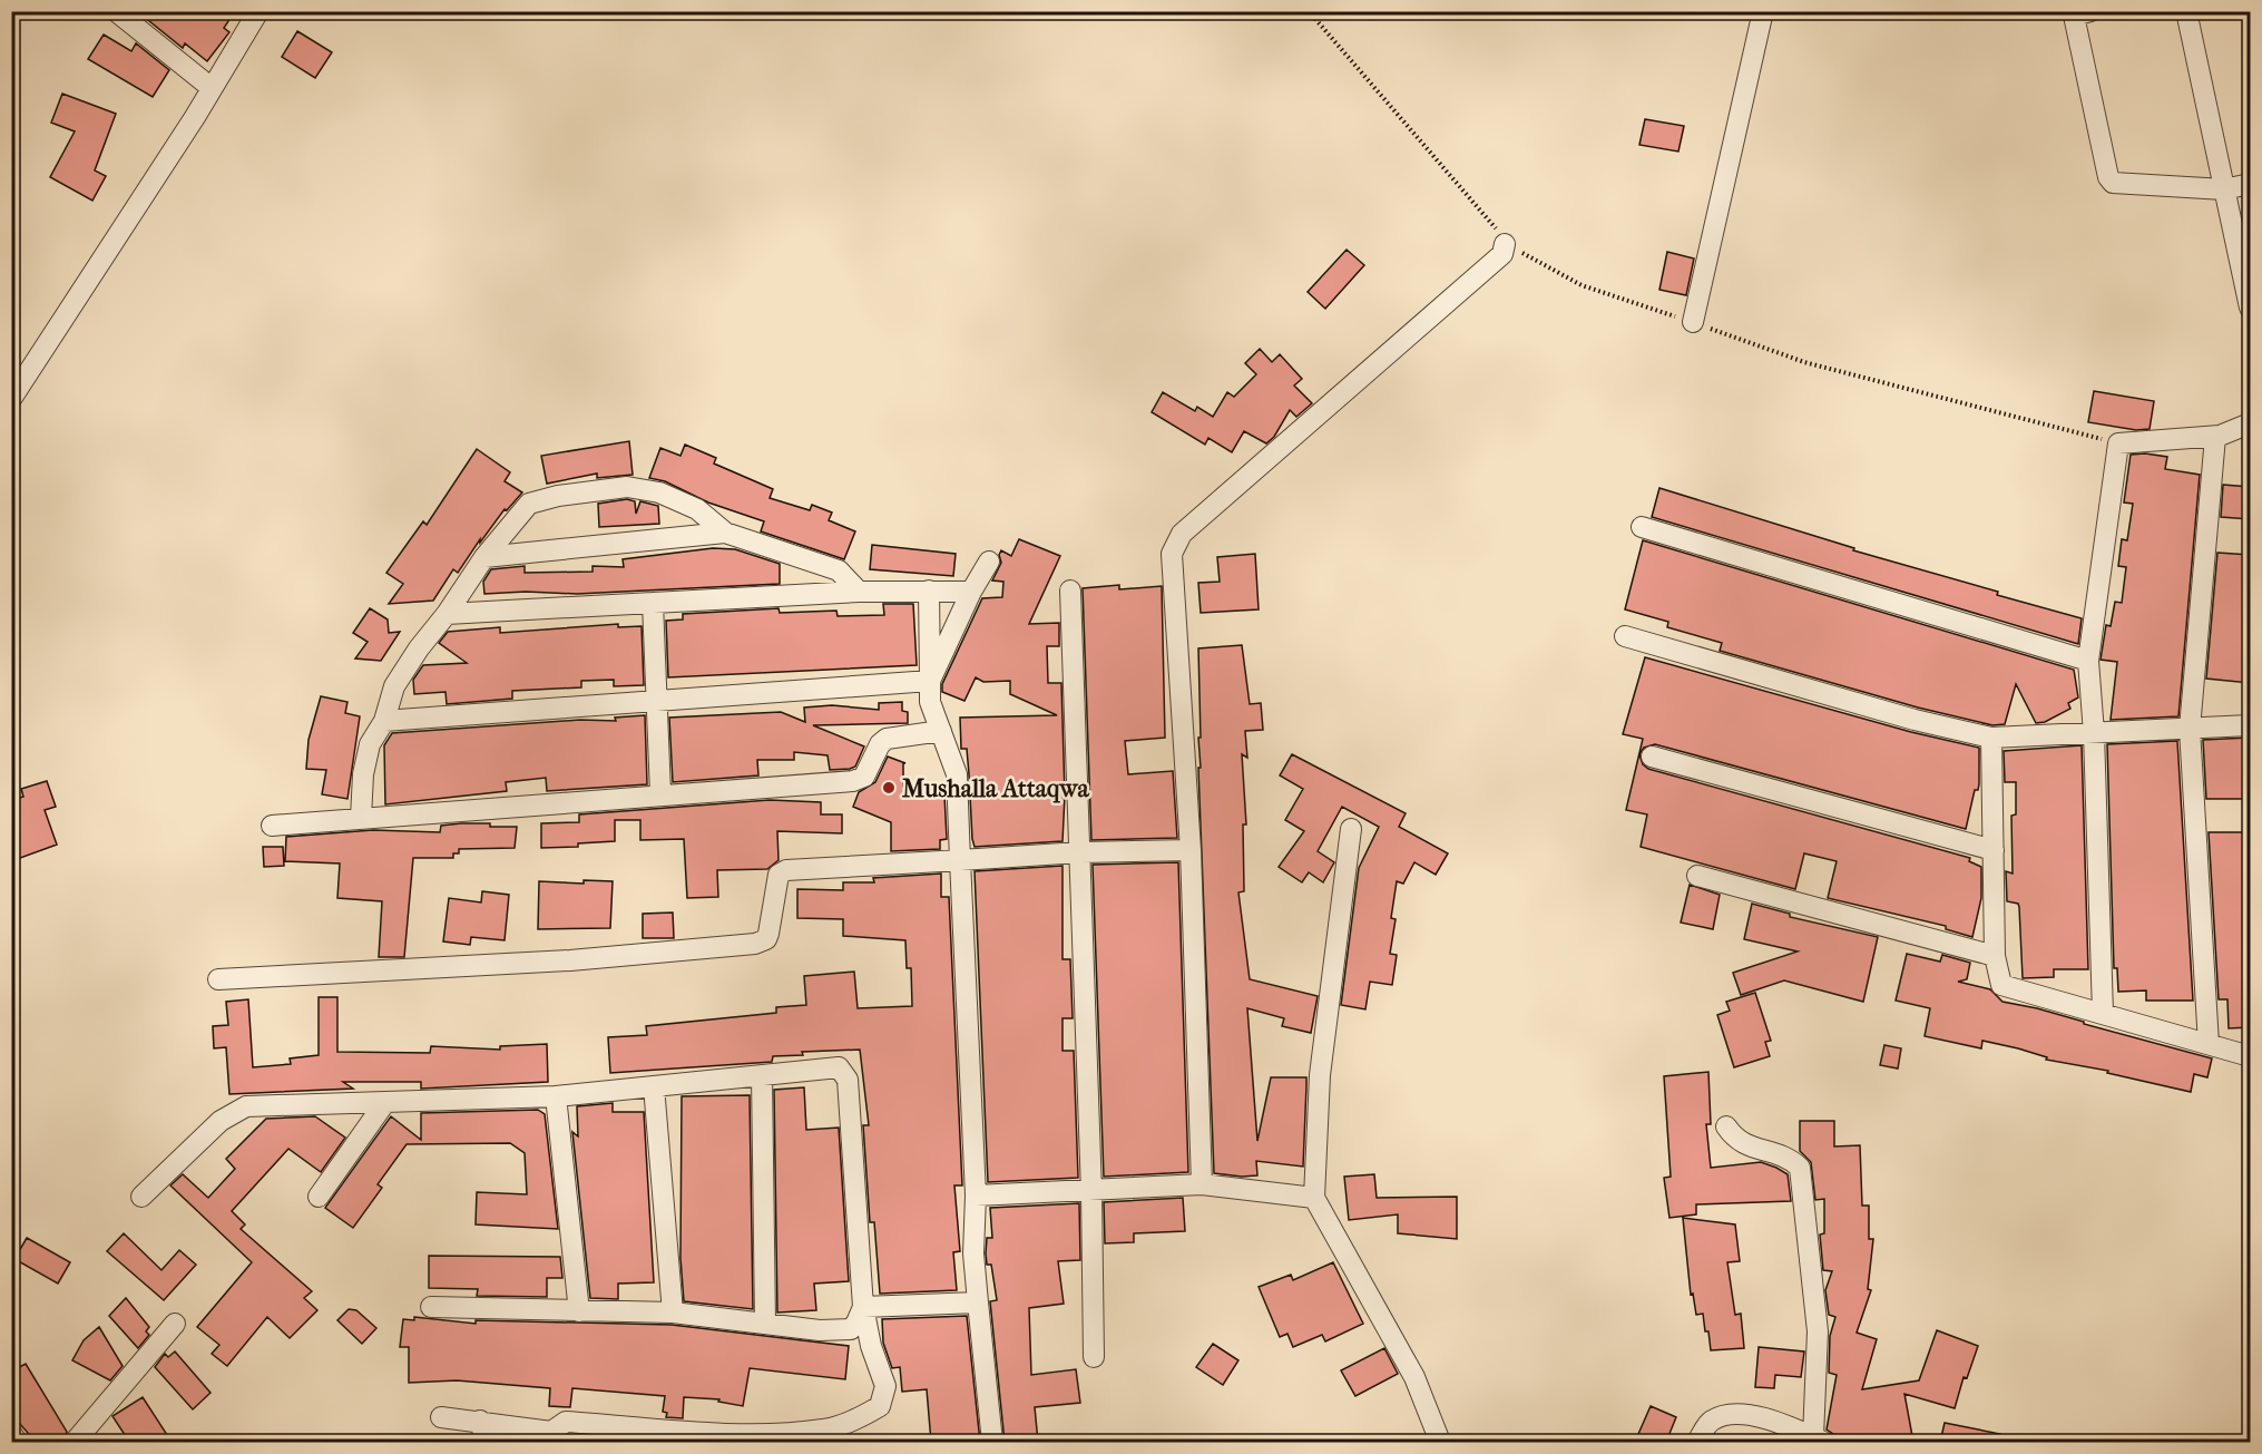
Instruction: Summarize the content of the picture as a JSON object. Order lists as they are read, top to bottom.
{
  "places": ["Mushalla Attaqwa"]
}
